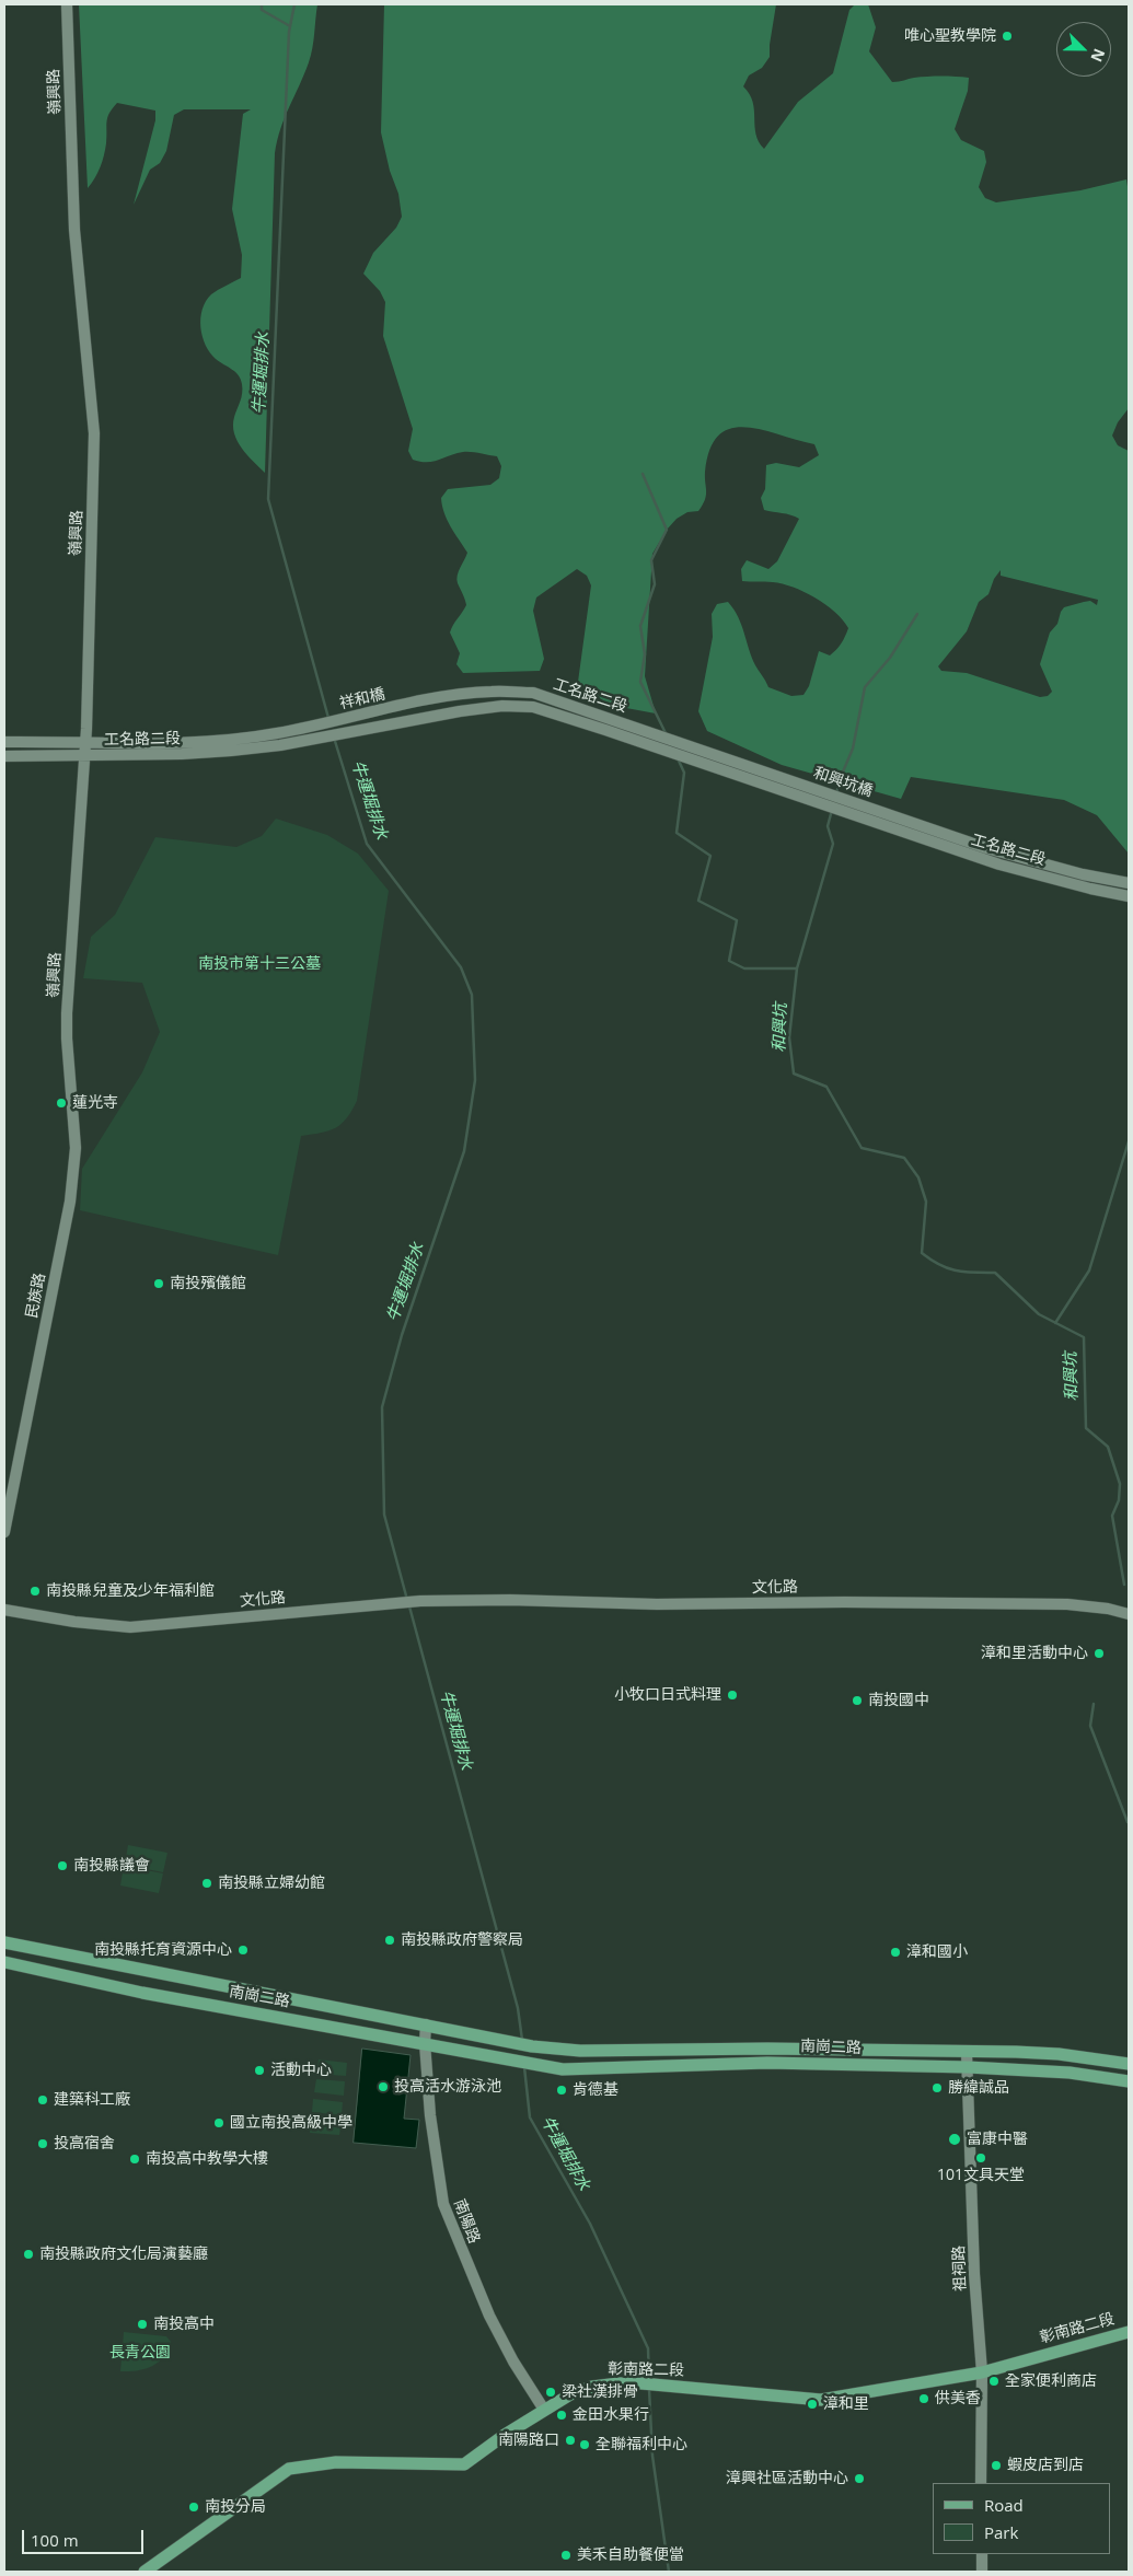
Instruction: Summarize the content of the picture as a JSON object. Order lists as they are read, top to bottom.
{
  "streets": {
    "main road": [
      "嶺興路",
      "工名路二段",
      "祥和橋",
      "和興坑橋",
      "民族路",
      "文化路",
      "南崗二路",
      "南陽路",
      "祖祠路",
      "彰南路二段"
    ]
  },
  "crossings": [
    ["嶺興路", "工名路二段"],
    ["嶺興路", "民族路"],
    ["工名路二段", "祥和橋"],
    ["工名路二段", "和興坑橋"],
    ["南崗二路", "南陽路"],
    ["南崗二路", "祖祠路"],
    ["南陽路", "彰南路二段"],
    ["祖祠路", "彰南路二段"]
  ],
  "water": ["牛運堀排水", "和興坑"],
  "parks": ["南投市第十三公墓", "長青公園"],
  "places": [
    "唯心聖教學院",
    "蓮光寺",
    "南投殯儀館",
    "南投縣兒童及少年福利館",
    "漳和里活動中心",
    "小牧口日式料理",
    "南投國中",
    "南投縣議會",
    "南投縣立婦幼館",
    "南投縣政府警察局",
    "南投縣托育資源中心",
    "漳和國小",
    "活動中心",
    "投高活水游泳池",
    "勝緯誠品",
    "肯德基",
    "建築科工廠",
    "國立南投高級中學",
    "富康中醫",
    "投高宿舍",
    "101文具天堂",
    "南投高中教學大樓",
    "南投縣政府文化局演藝廳",
    "南投高中",
    "全家便利商店",
    "梁社漢排骨",
    "供美香",
    "漳和里",
    "金田水果行",
    "南陽路口",
    "全聯福利中心",
    "蝦皮店到店",
    "漳興社區活動中心",
    "南投分局",
    "美禾自助餐便當"
  ],
  "legend": ["Road", "Park"],
  "scale_bar": "100 m",
  "north": "bottom right"
}
